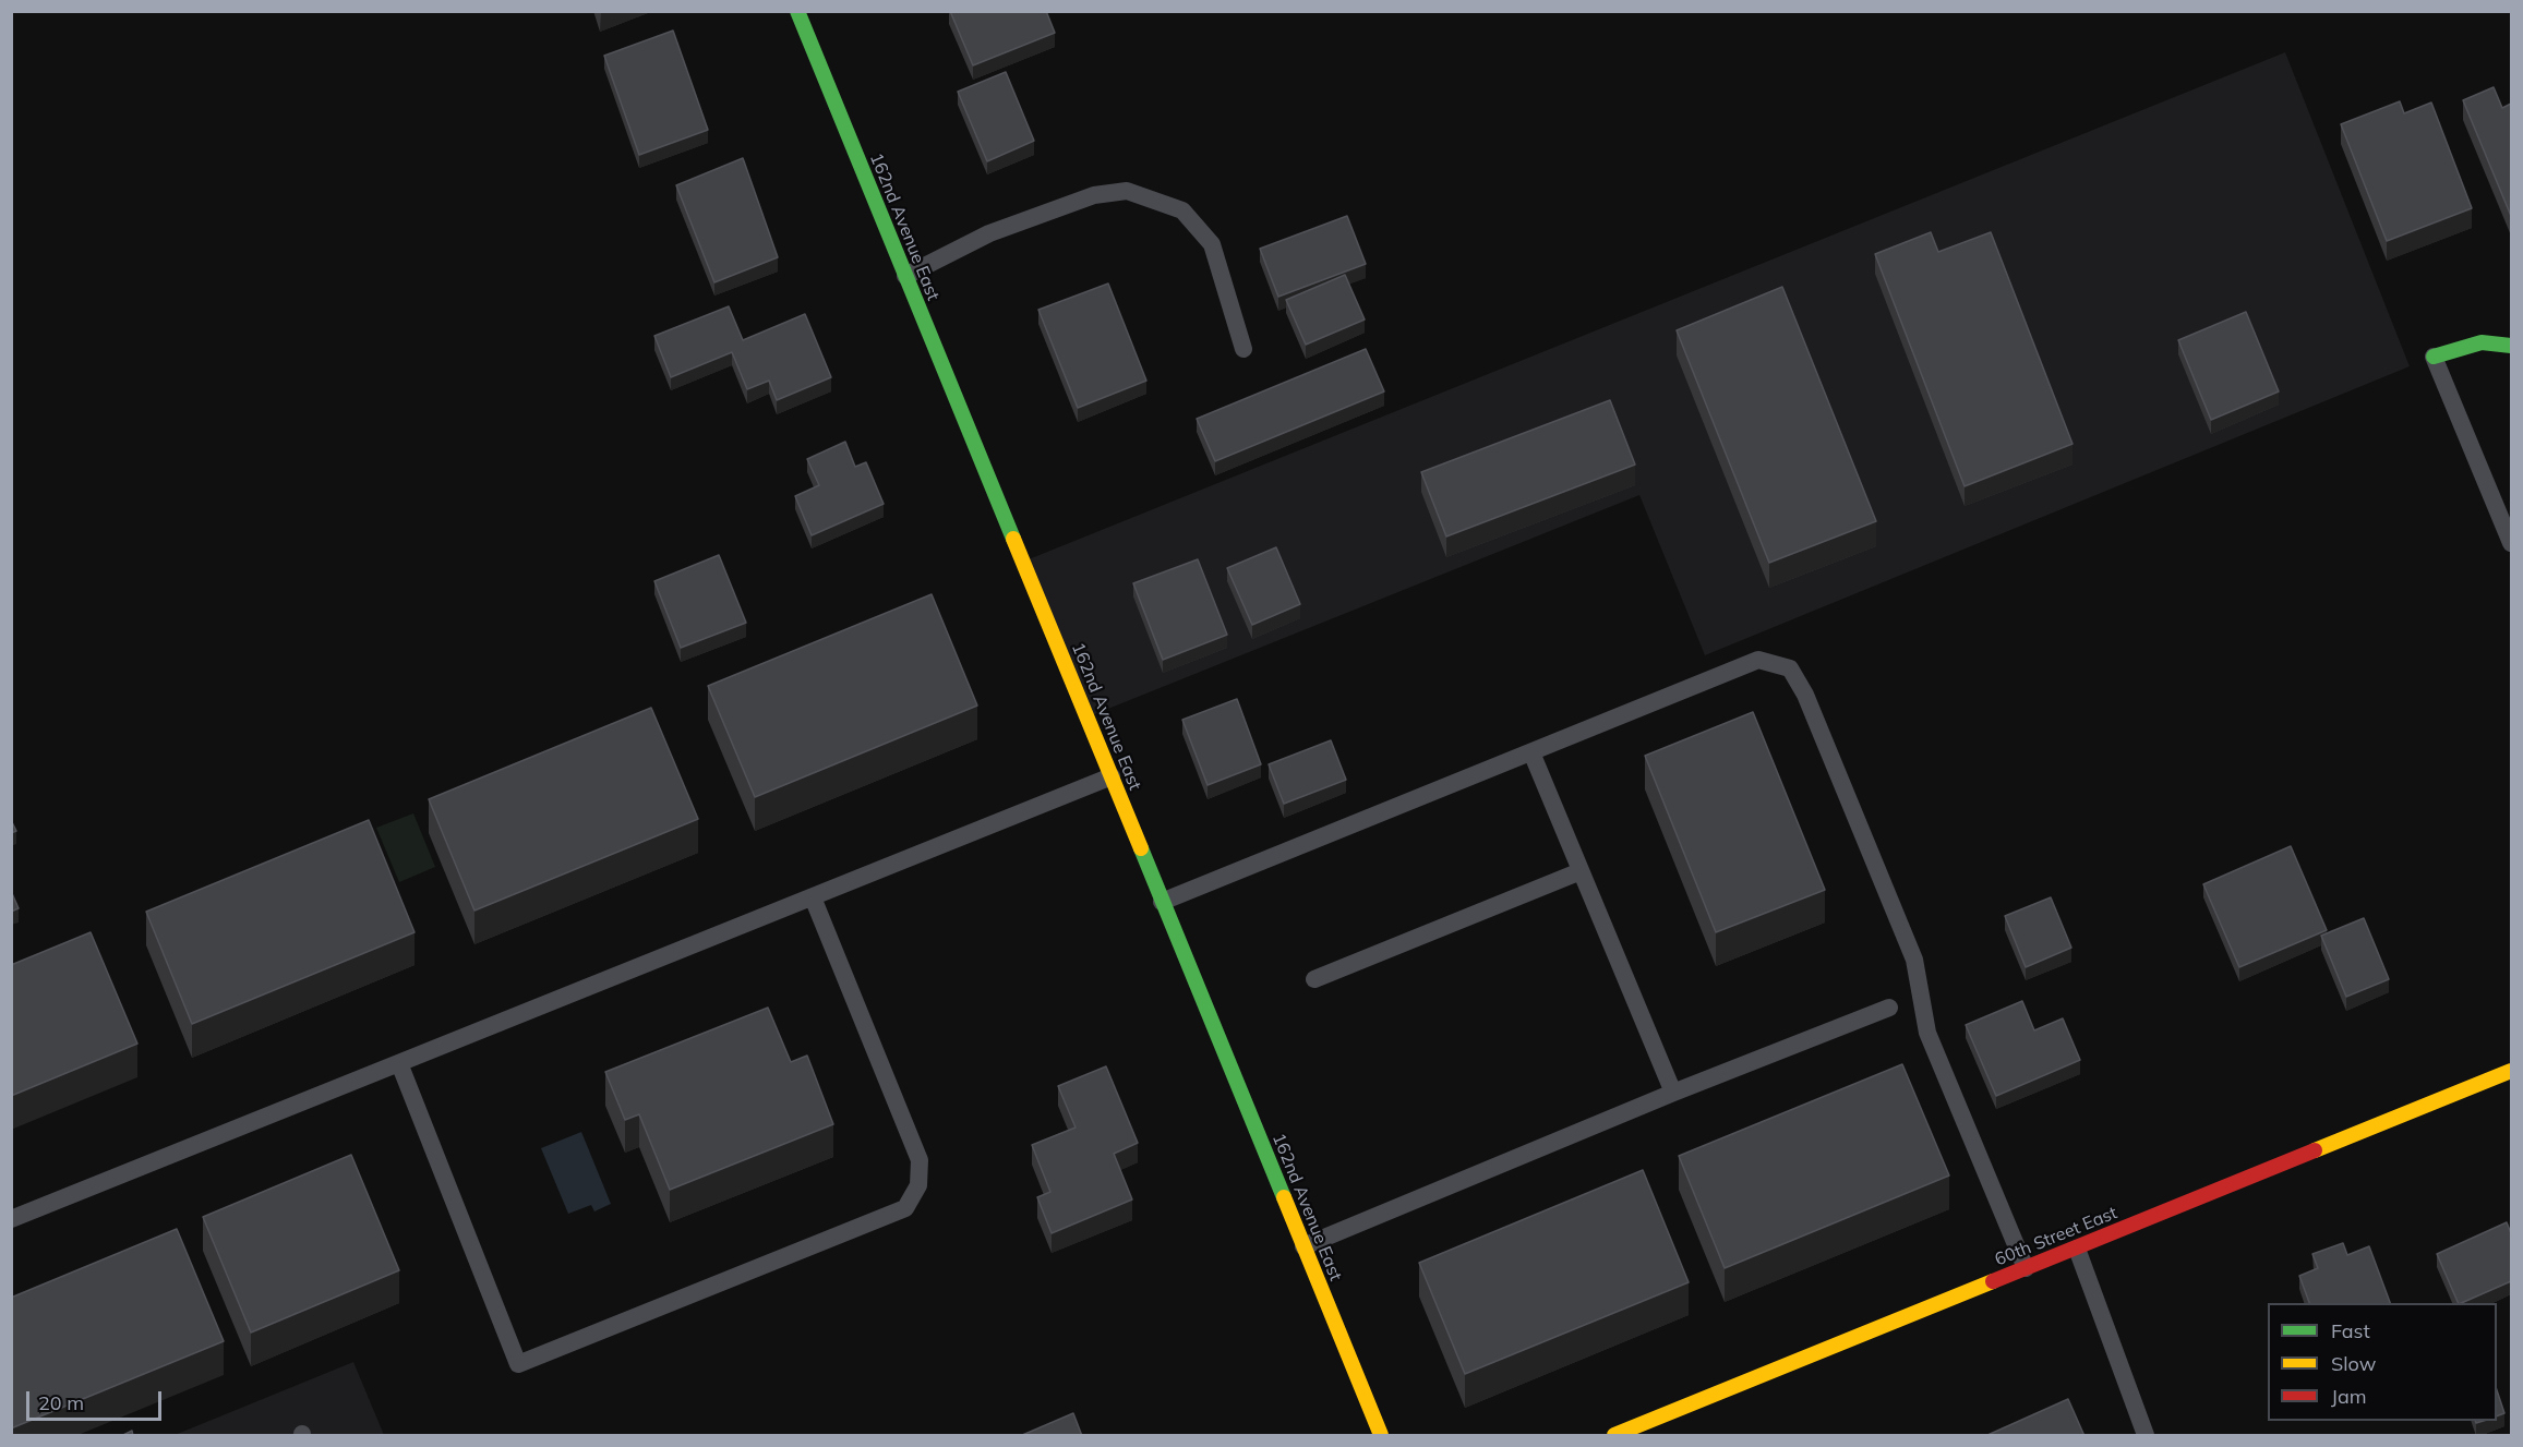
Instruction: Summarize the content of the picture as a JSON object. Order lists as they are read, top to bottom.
{
  "streets": {
    "street": ["162nd Avenue East", "60th Street East"]
  },
  "legend": ["Fast", "Slow", "Jam"],
  "scale_bar": "20 m"
}
